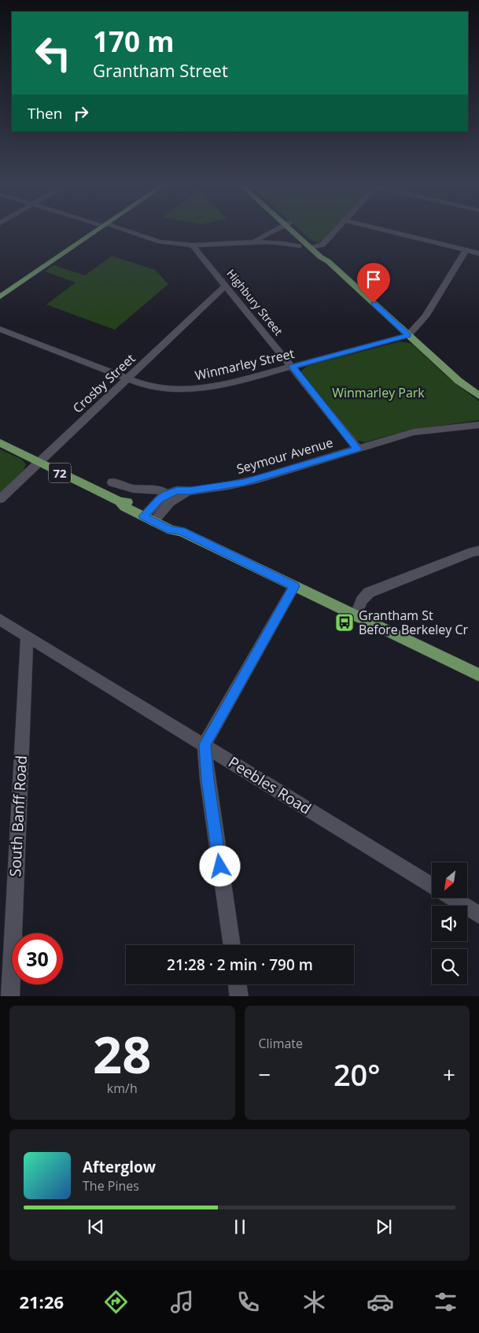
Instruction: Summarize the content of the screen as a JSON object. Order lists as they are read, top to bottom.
{
  "streets": {
    "main road": ["72"],
    "street": [
      "Highbury Street",
      "Winmarley Street",
      "Crosby Street",
      "Seymour Avenue",
      "Peebles Road",
      "South Banff Road"
    ]
  },
  "crossings": [
    ["Highbury Street", "Winmarley Street"],
    ["Highbury Street", "Crosby Street"],
    ["Highbury Street", "Seymour Avenue"],
    ["Winmarley Street", "Crosby Street"],
    ["Crosby Street", "72"],
    ["Seymour Avenue", "72"],
    ["Peebles Road", "South Banff Road"]
  ],
  "parks": ["Winmarley Park"],
  "places": {
    "bus stop": ["Grantham St Before Berkeley Cr"]
  },
  "north": "bottom left",
  "page": {
    "turn": ["170 m", "Grantham Street"],
    "then": "Then",
    "limit": "30",
    "trip": "21:28 · 2 min · 790 m",
    "tile": [
      ["28", "km/h"],
      "Climate"
    ],
    "heat": ["−", "20°", "+"],
    "song": ["Afterglow", "The Pines"],
    "tabs": "21:26"
  }
}
